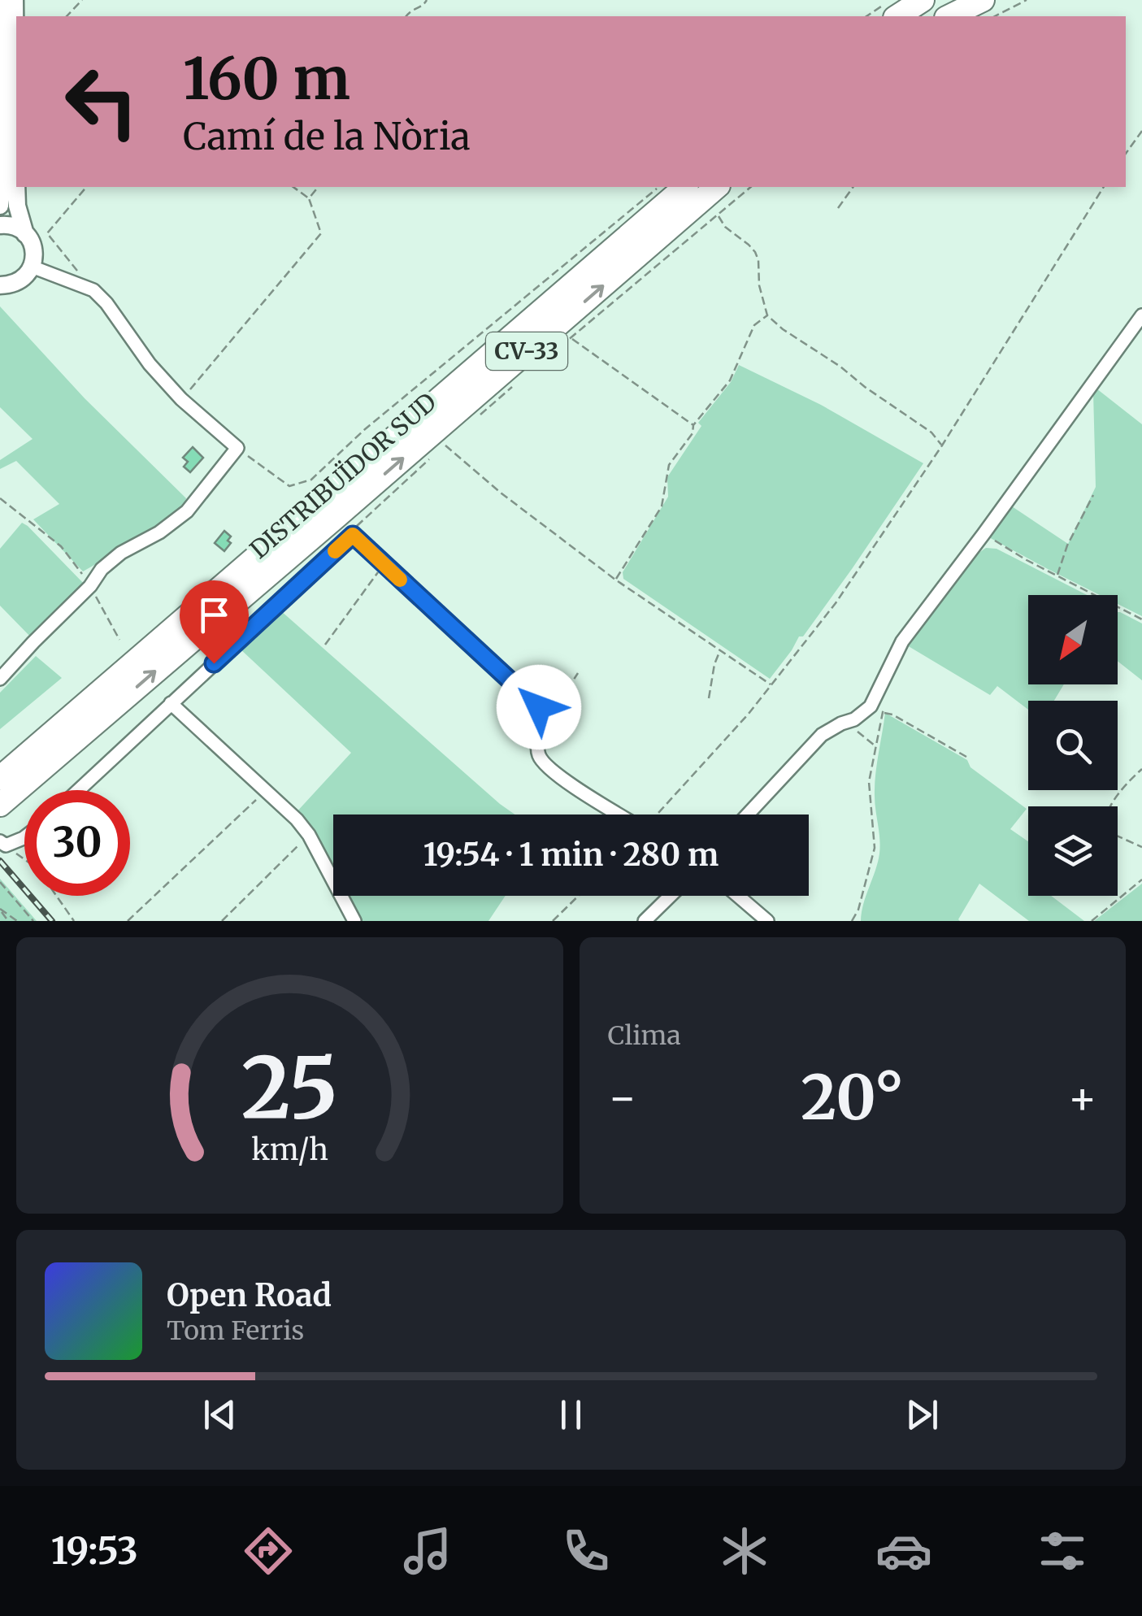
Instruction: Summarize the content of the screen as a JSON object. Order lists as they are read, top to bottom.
{
  "streets": {
    "highway": ["CV-33", "DISTRIBUÏDOR SUD"]
  },
  "north": "bottom left",
  "page": {
    "turn": ["160 m", "Camí de la Nòria"],
    "limit": "30",
    "trip": "19:54 · 1 min · 280 m",
    "tile": "Clima",
    "heat": ["−", "20°", "+"],
    "song": ["Open Road", "Tom Ferris"],
    "tabs": "19:53",
    "gauge": ["25", "km/h"]
  }
}
